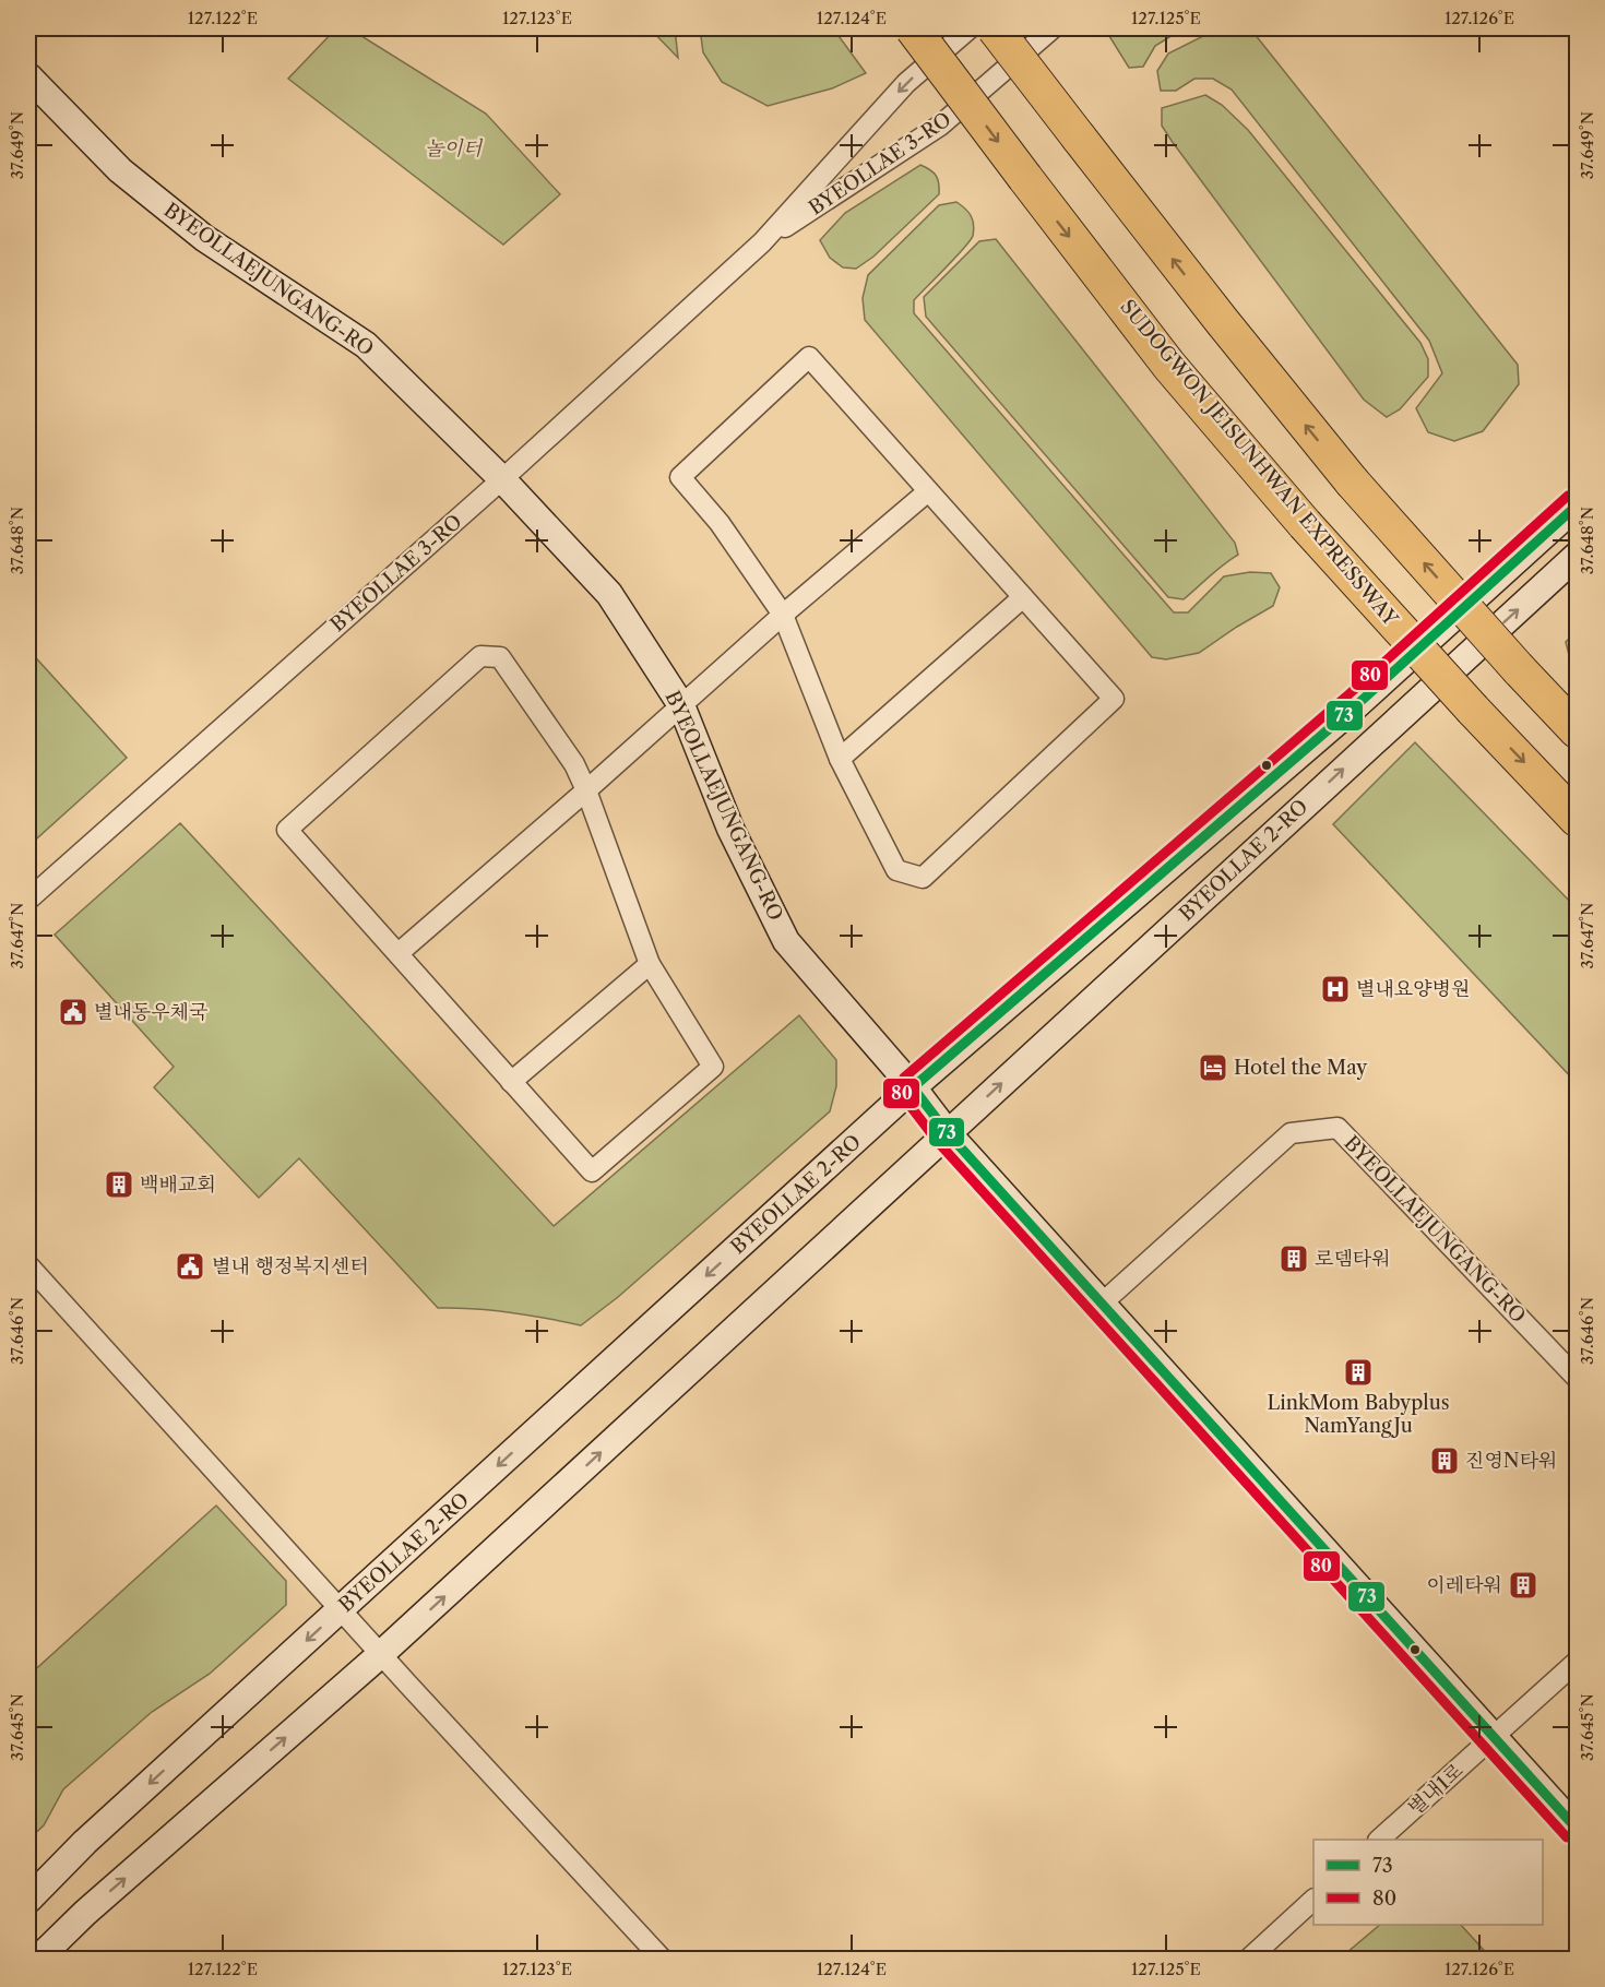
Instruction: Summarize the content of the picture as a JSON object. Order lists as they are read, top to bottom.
{
  "streets": {
    "highway": ["SUDOGWON JE1SUNHWAN EXPRESSWAY"],
    "street": [
      "BYEOLLAE 3-RO",
      "BYEOLLAEJUNGANG-RO",
      "BYEOLLAE 2-RO",
      "별내1로"
    ]
  },
  "crossings": [
    ["BYEOLLAE 3-RO", "BYEOLLAEJUNGANG-RO"],
    ["BYEOLLAEJUNGANG-RO", "BYEOLLAE 2-RO"],
    ["BYEOLLAEJUNGANG-RO", "별내1로"]
  ],
  "parks": ["놀이터"],
  "places": {
    "hospital": ["별내요양병원"],
    "public building": ["별내동우체국", "별내 행정복지센터"],
    "hotel": ["Hotel the May"],
    "building": [
      "백배교회",
      "로뎀타워",
      "LinkMom Babyplus NamYangJu",
      "진영N타워",
      "이레타워"
    ]
  },
  "lines": ["transit line 80", "transit line 73"],
  "legend": ["73", "80"],
  "coordinates": [
    "127.122°E",
    "127.123°E",
    "127.124°E",
    "127.125°E",
    "127.126°E",
    "37.649°N",
    "37.648°N",
    "37.647°N",
    "37.646°N",
    "37.645°N"
  ]
}
